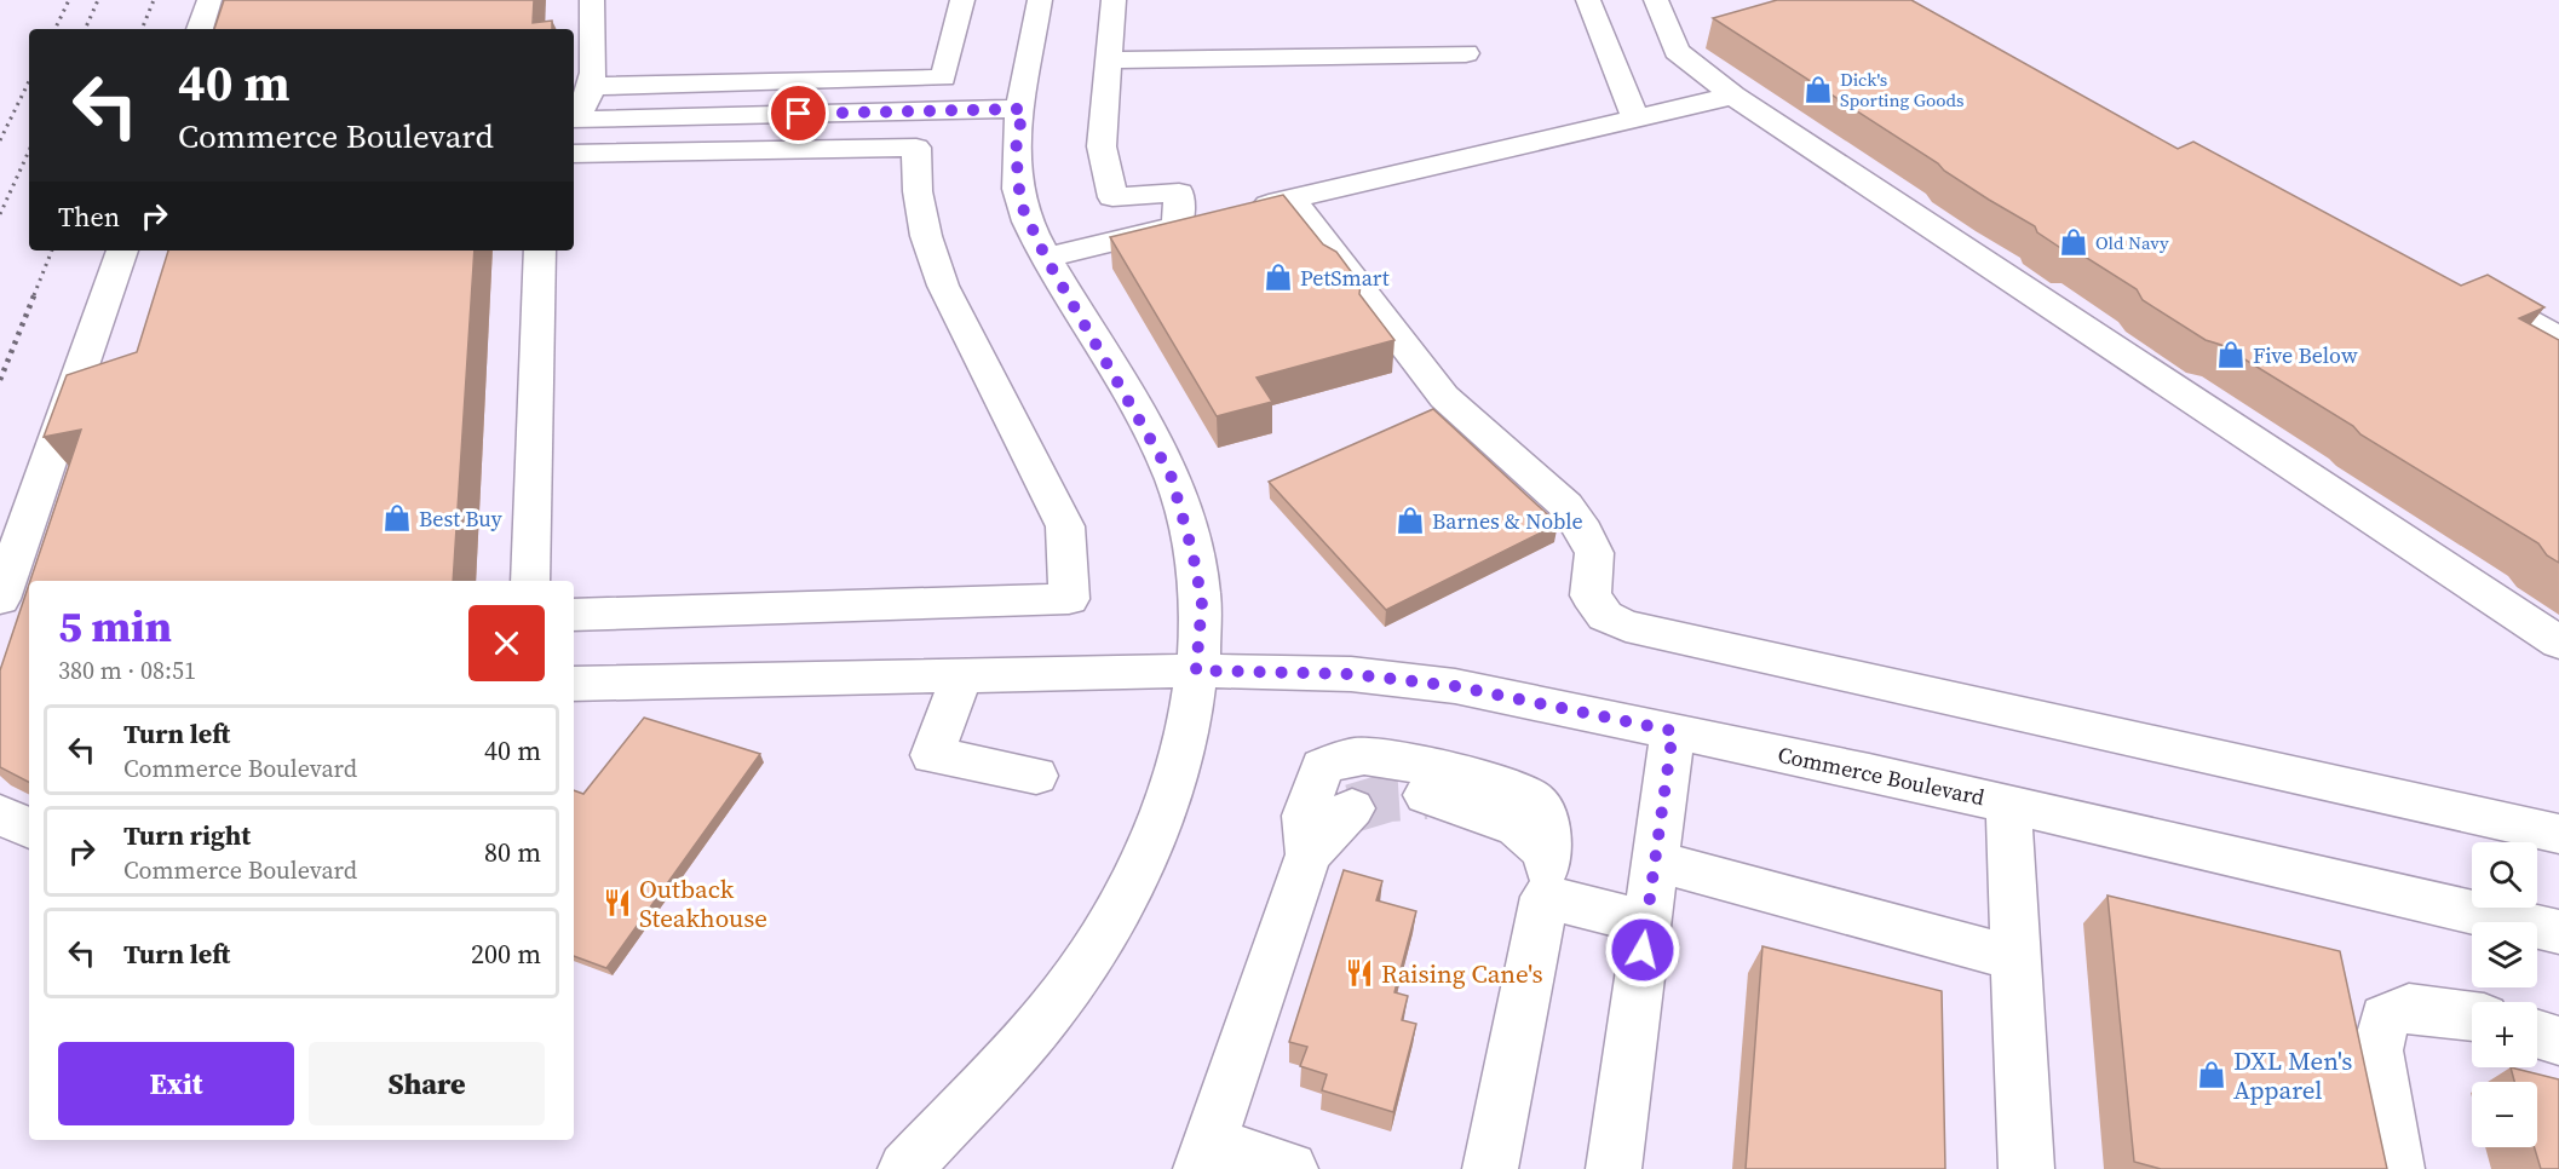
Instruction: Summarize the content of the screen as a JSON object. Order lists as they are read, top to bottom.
{
  "streets": {
    "street": ["Commerce Boulevard"]
  },
  "places": {
    "shop": [
      "Dick's Sporting Goods",
      "Old Navy",
      "PetSmart",
      "Five Below",
      "Best Buy",
      "Barnes & Noble",
      "DXL Men's Apparel"
    ],
    "restaurant": ["Outback Steakhouse", "Raising Cane's"]
  },
  "page": {
    "turn": ["40 m", "Commerce Boulevard"],
    "then": "Then",
    "heading": ["5 min", "380 m · 08:51"],
    "list": [
      {
        "name": "Turn left",
        "note": "Commerce Boulevard",
        "value": "40 m"
      },
      {
        "name": "Turn right",
        "note": "Commerce Boulevard",
        "value": "80 m"
      },
      {
        "name": "Turn left",
        "value": "200 m"
      }
    ],
    "map_buttons": ["+", "−"],
    "buttons": ["Exit", "Share"]
  }
}
